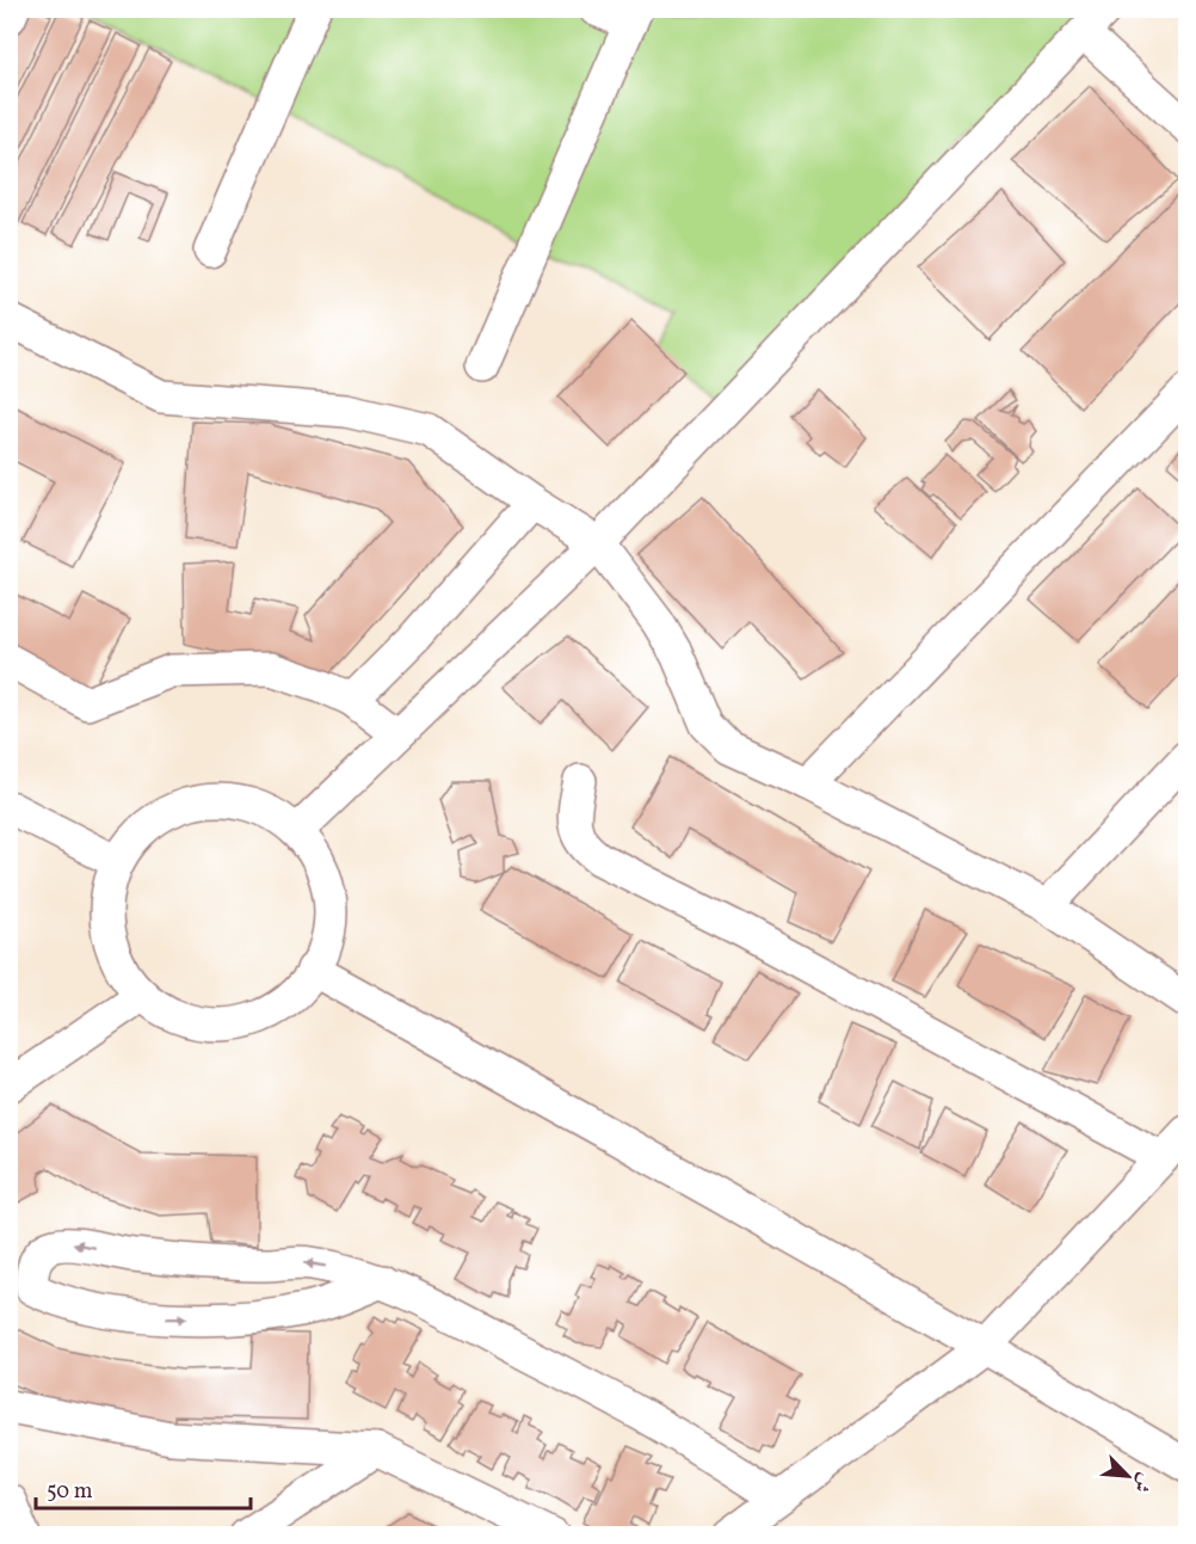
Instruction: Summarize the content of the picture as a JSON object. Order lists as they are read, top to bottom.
{
  "scale_bar": "50 m",
  "north": "bottom right"
}
